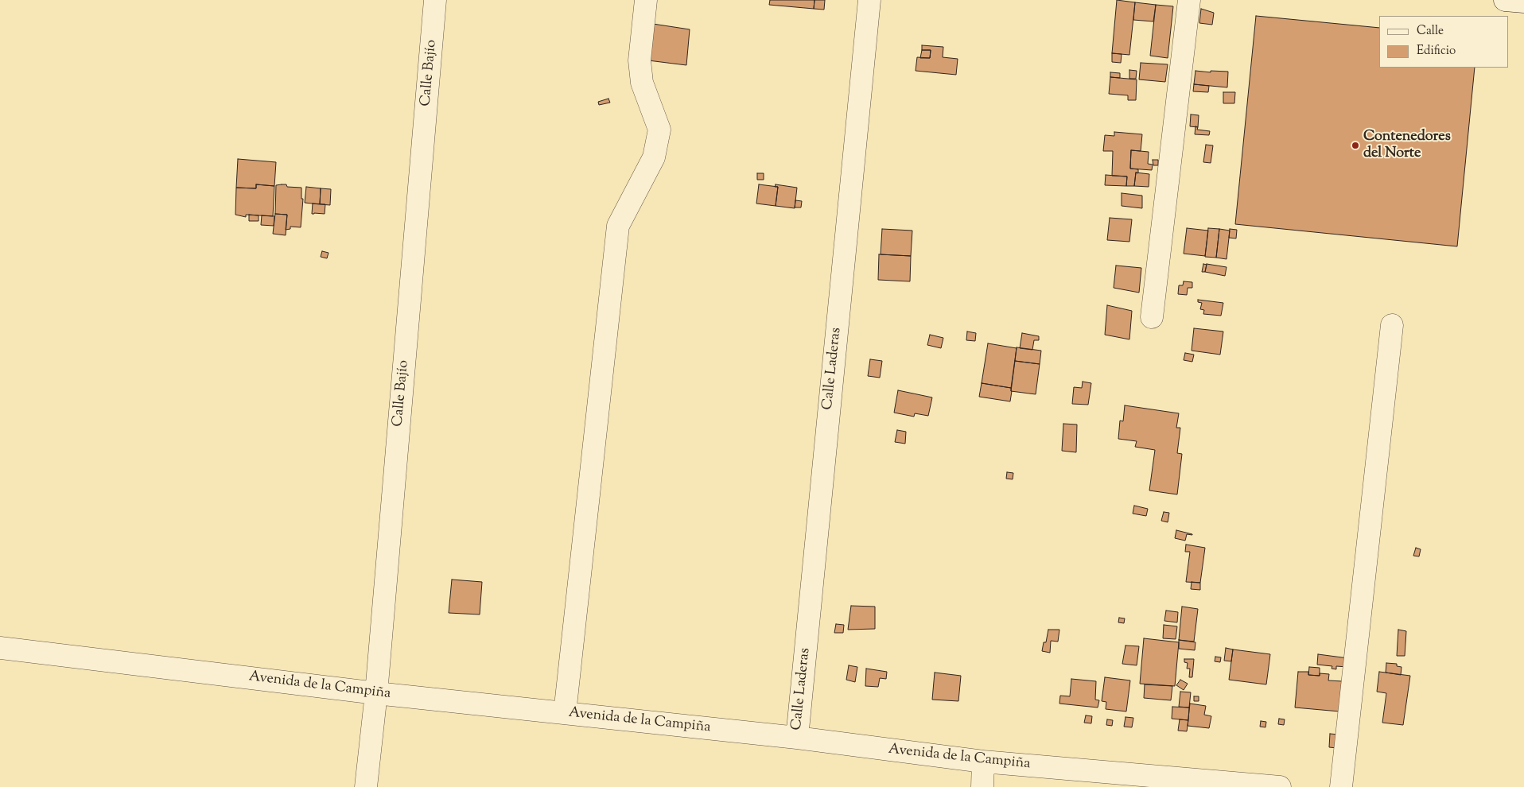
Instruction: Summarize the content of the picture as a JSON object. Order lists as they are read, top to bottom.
{
  "streets": {
    "street": ["Calle Bajío", "Calle Laderas", "Avenida de la Campiña"]
  },
  "crossings": [
    ["Calle Bajío", "Avenida de la Campiña"],
    ["Calle Laderas", "Avenida de la Campiña"]
  ],
  "places": ["Contenedores del Norte"],
  "legend": ["Calle", "Edificio"]
}
